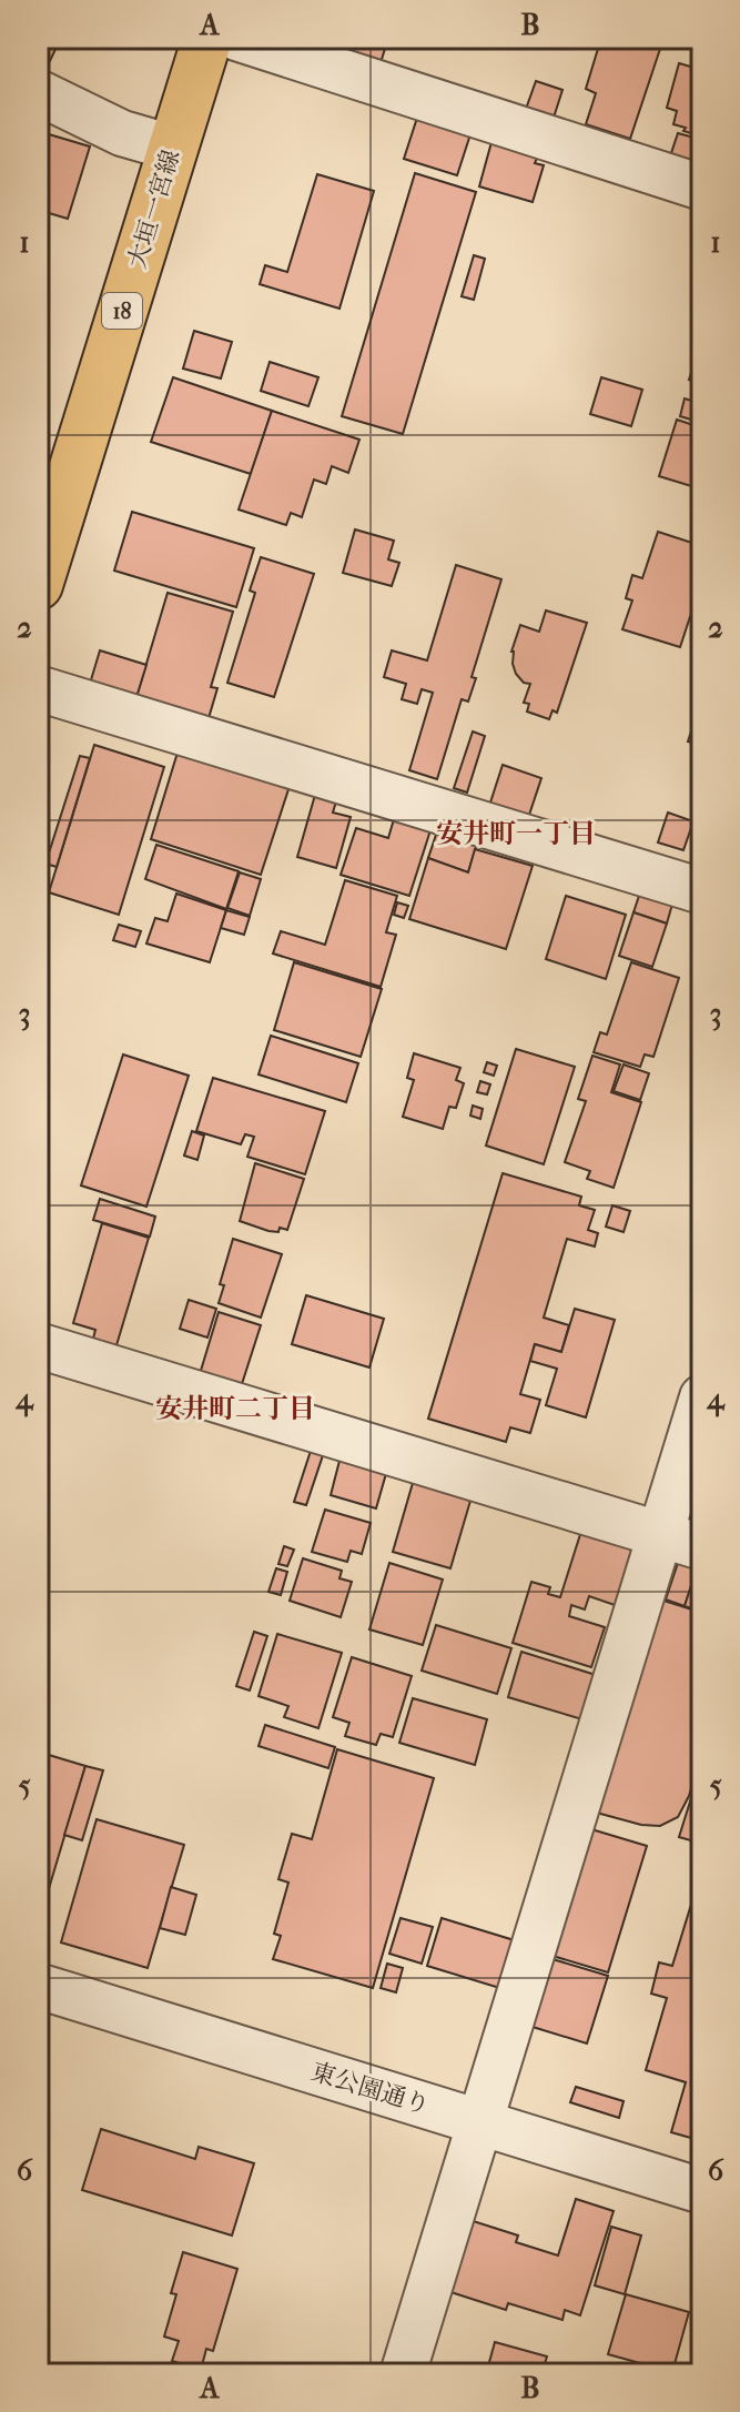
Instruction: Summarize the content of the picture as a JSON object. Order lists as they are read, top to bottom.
{
  "streets": {
    "main road": ["大垣一宮線", "18"],
    "street": ["東公園通り"]
  },
  "districts": ["安井町一丁目", "安井町二丁目"],
  "grid": {
    "columns": ["A", "B"],
    "rows": [
      "1",
      "2",
      "3",
      "4",
      "5",
      "6"
    ]
  }
}
